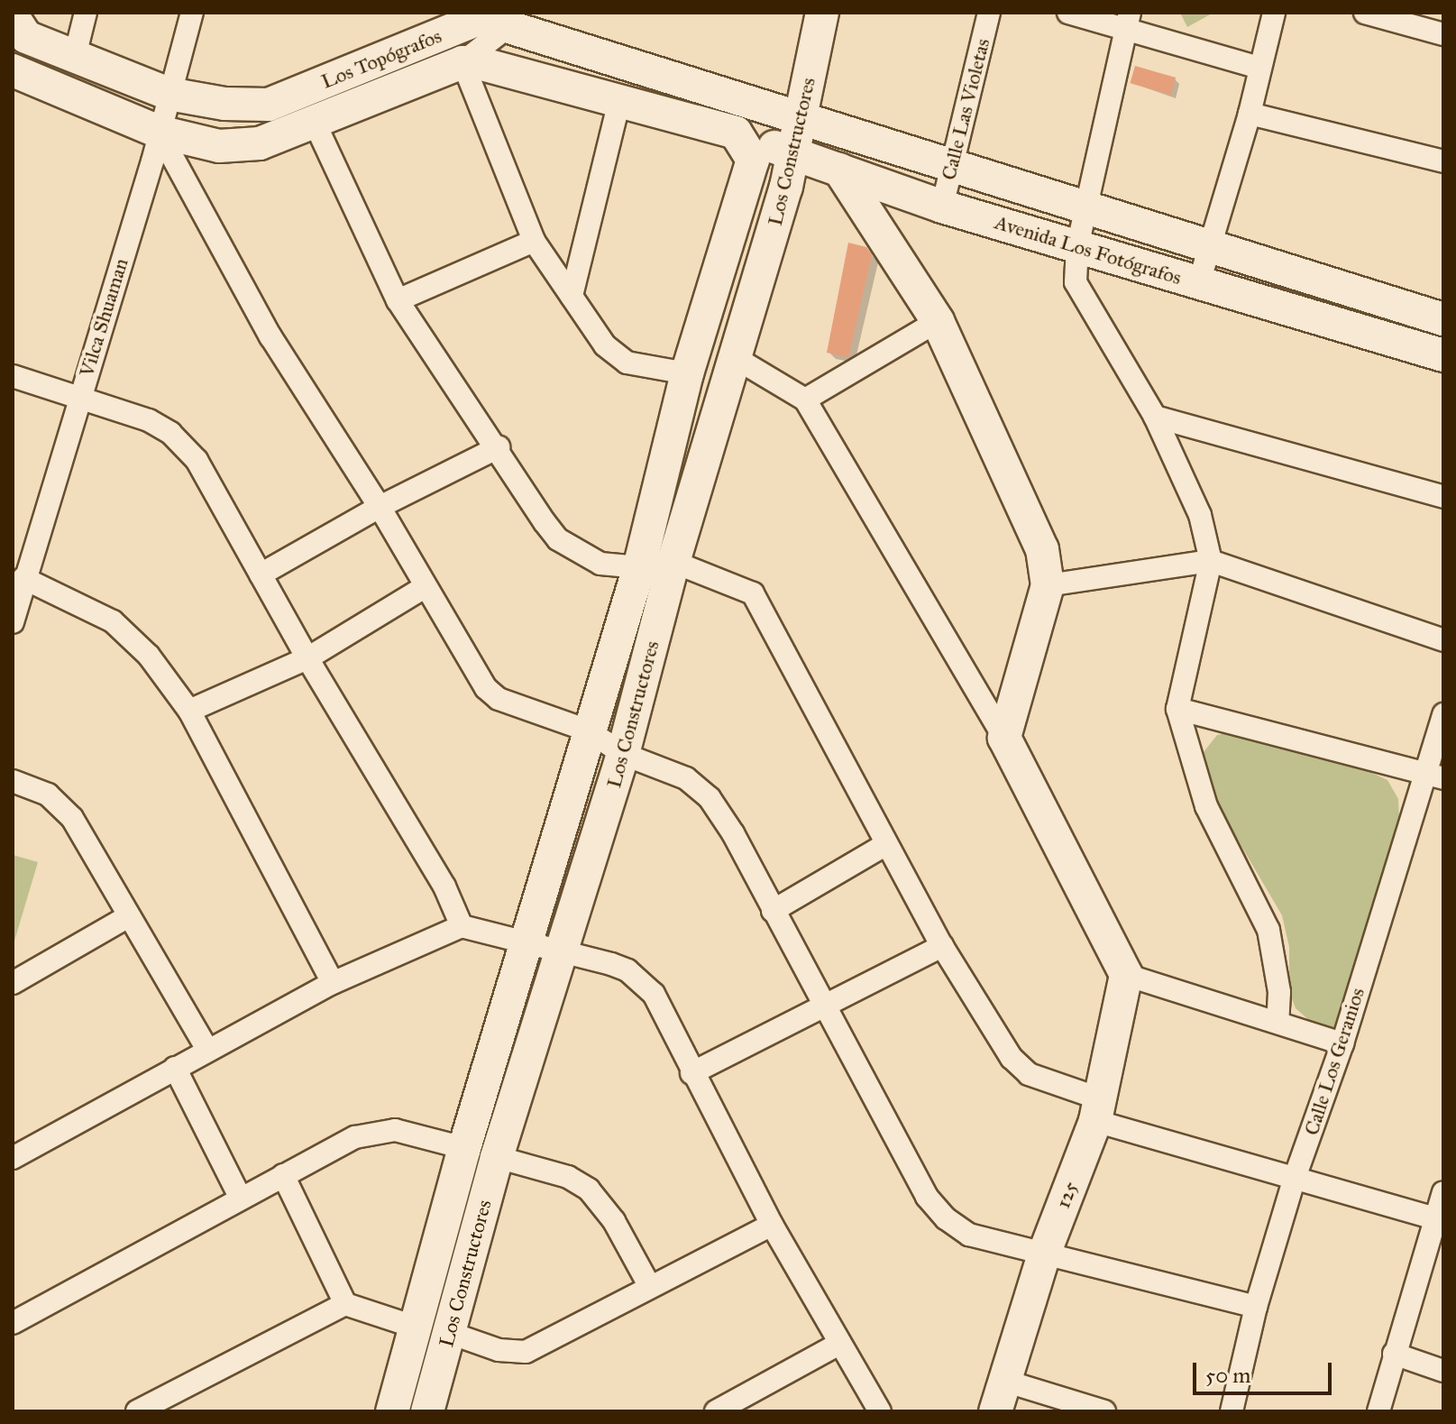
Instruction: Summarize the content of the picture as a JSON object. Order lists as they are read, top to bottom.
{
  "streets": {
    "main road": [
      "Los Topógrafos",
      "Los Constructores",
      "Avenida Los Fotógrafos",
      "125"
    ],
    "street": ["Calle Las Violetas", "Vilca Shuaman", "Calle Los Geranios"]
  },
  "crossings": [
    ["Los Topógrafos", "Los Constructores"],
    ["Los Topógrafos", "Avenida Los Fotógrafos"],
    ["Los Topógrafos", "Vilca Shuaman"],
    ["Calle Las Violetas", "Avenida Los Fotógrafos"],
    ["Los Constructores", "Avenida Los Fotógrafos"]
  ],
  "scale_bar": "50 m"
}
